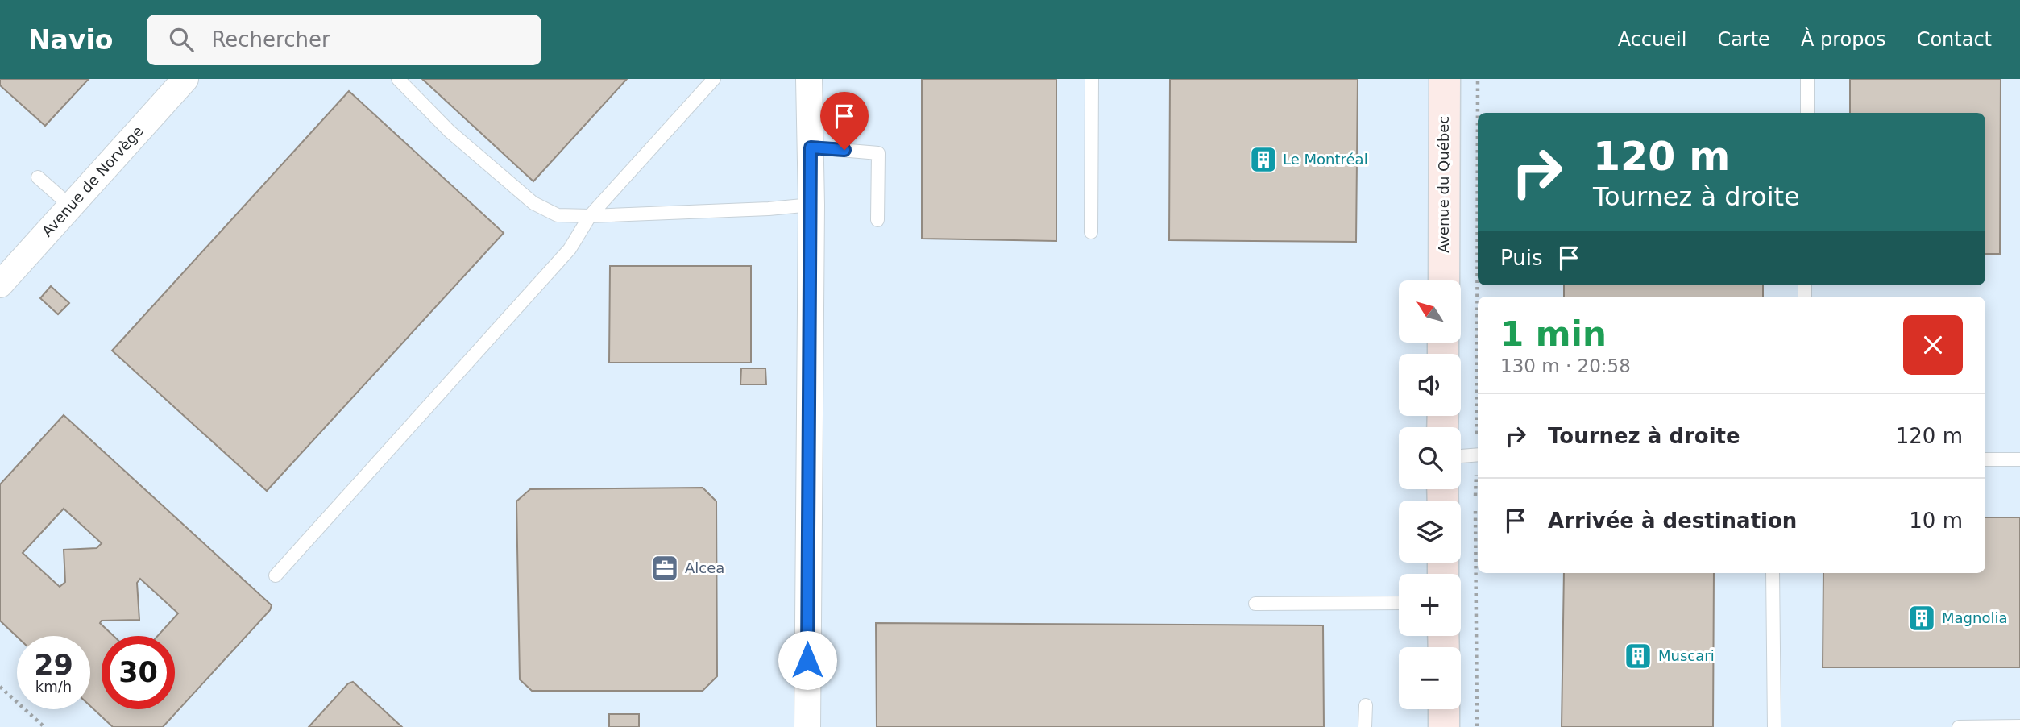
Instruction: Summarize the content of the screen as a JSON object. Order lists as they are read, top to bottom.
{
  "streets": {
    "street": ["Avenue de Norvège", "Avenue du Québec"]
  },
  "places": {
    "building": ["Le Montréal", "Magnolia", "Muscari"],
    "office": ["Alcea"]
  },
  "north": "top left",
  "page": {
    "header": "Navio",
    "search": "Rechercher",
    "nav": [
      "Accueil",
      "Carte",
      "À propos",
      "Contact"
    ],
    "turn": ["120 m", "Tournez à droite"],
    "then": "Puis",
    "map_buttons": ["+", "−"],
    "heading": ["1 min", "130 m · 20:58"],
    "list": [
      {
        "name": "Tournez à droite",
        "value": "120 m"
      },
      {
        "name": "Arrivée à destination",
        "value": "10 m"
      }
    ],
    "speed": "29 km/h",
    "limit": "30"
  }
}
